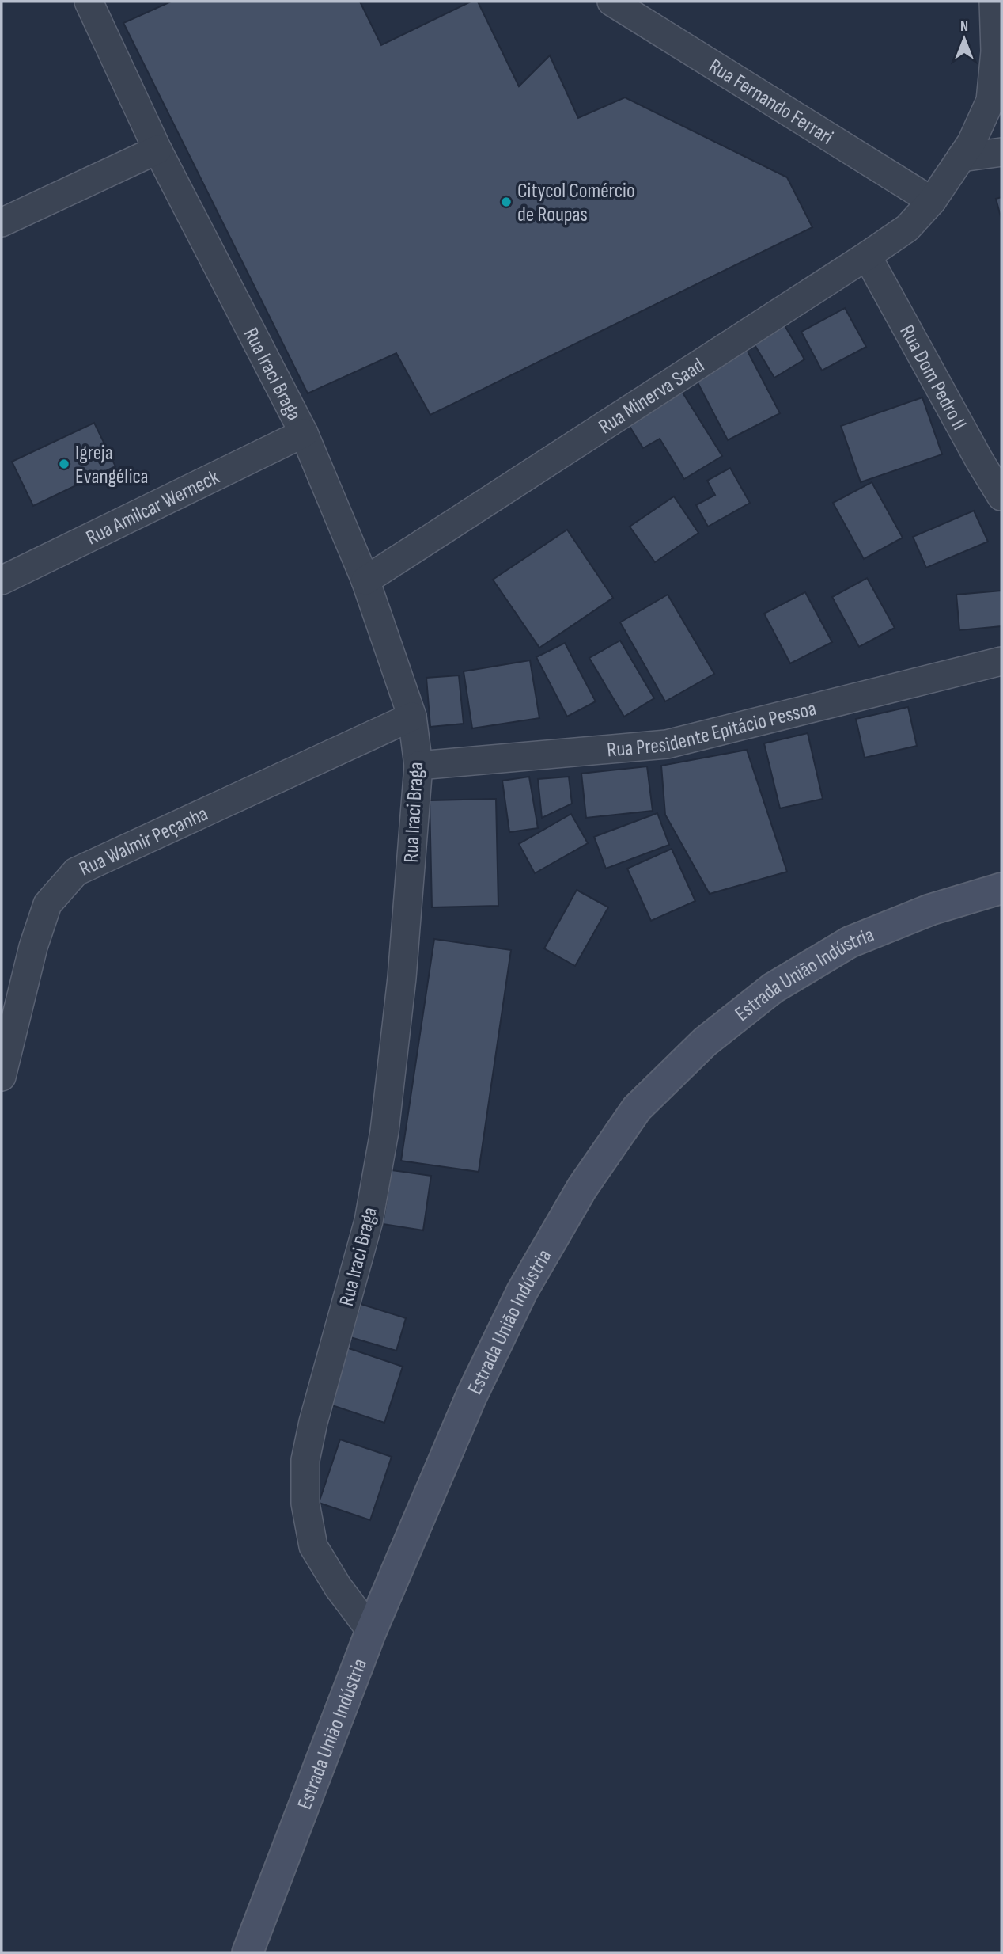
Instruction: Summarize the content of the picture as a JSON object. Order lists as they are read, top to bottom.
{
  "streets": {
    "main road": ["Estrada União Indústria"],
    "street": [
      "Rua Fernando Ferrari",
      "Rua Iraci Braga",
      "Rua Dom Pedro II",
      "Rua Minerva Saad",
      "Rua Amilcar Werneck",
      "Rua Presidente Epitácio Pessoa",
      "Rua Walmir Peçanha"
    ]
  },
  "crossings": [
    ["Rua Fernando Ferrari", "Rua Minerva Saad"],
    ["Rua Iraci Braga", "Rua Minerva Saad"],
    ["Rua Iraci Braga", "Rua Amilcar Werneck"],
    ["Rua Iraci Braga", "Rua Presidente Epitácio Pessoa"],
    ["Rua Iraci Braga", "Rua Walmir Peçanha"],
    ["Rua Iraci Braga", "Estrada União Indústria"],
    ["Rua Dom Pedro II", "Rua Minerva Saad"]
  ],
  "places": ["Citycol Comércio de Roupas", "Igreja Evangélica"],
  "north": "top"
}
